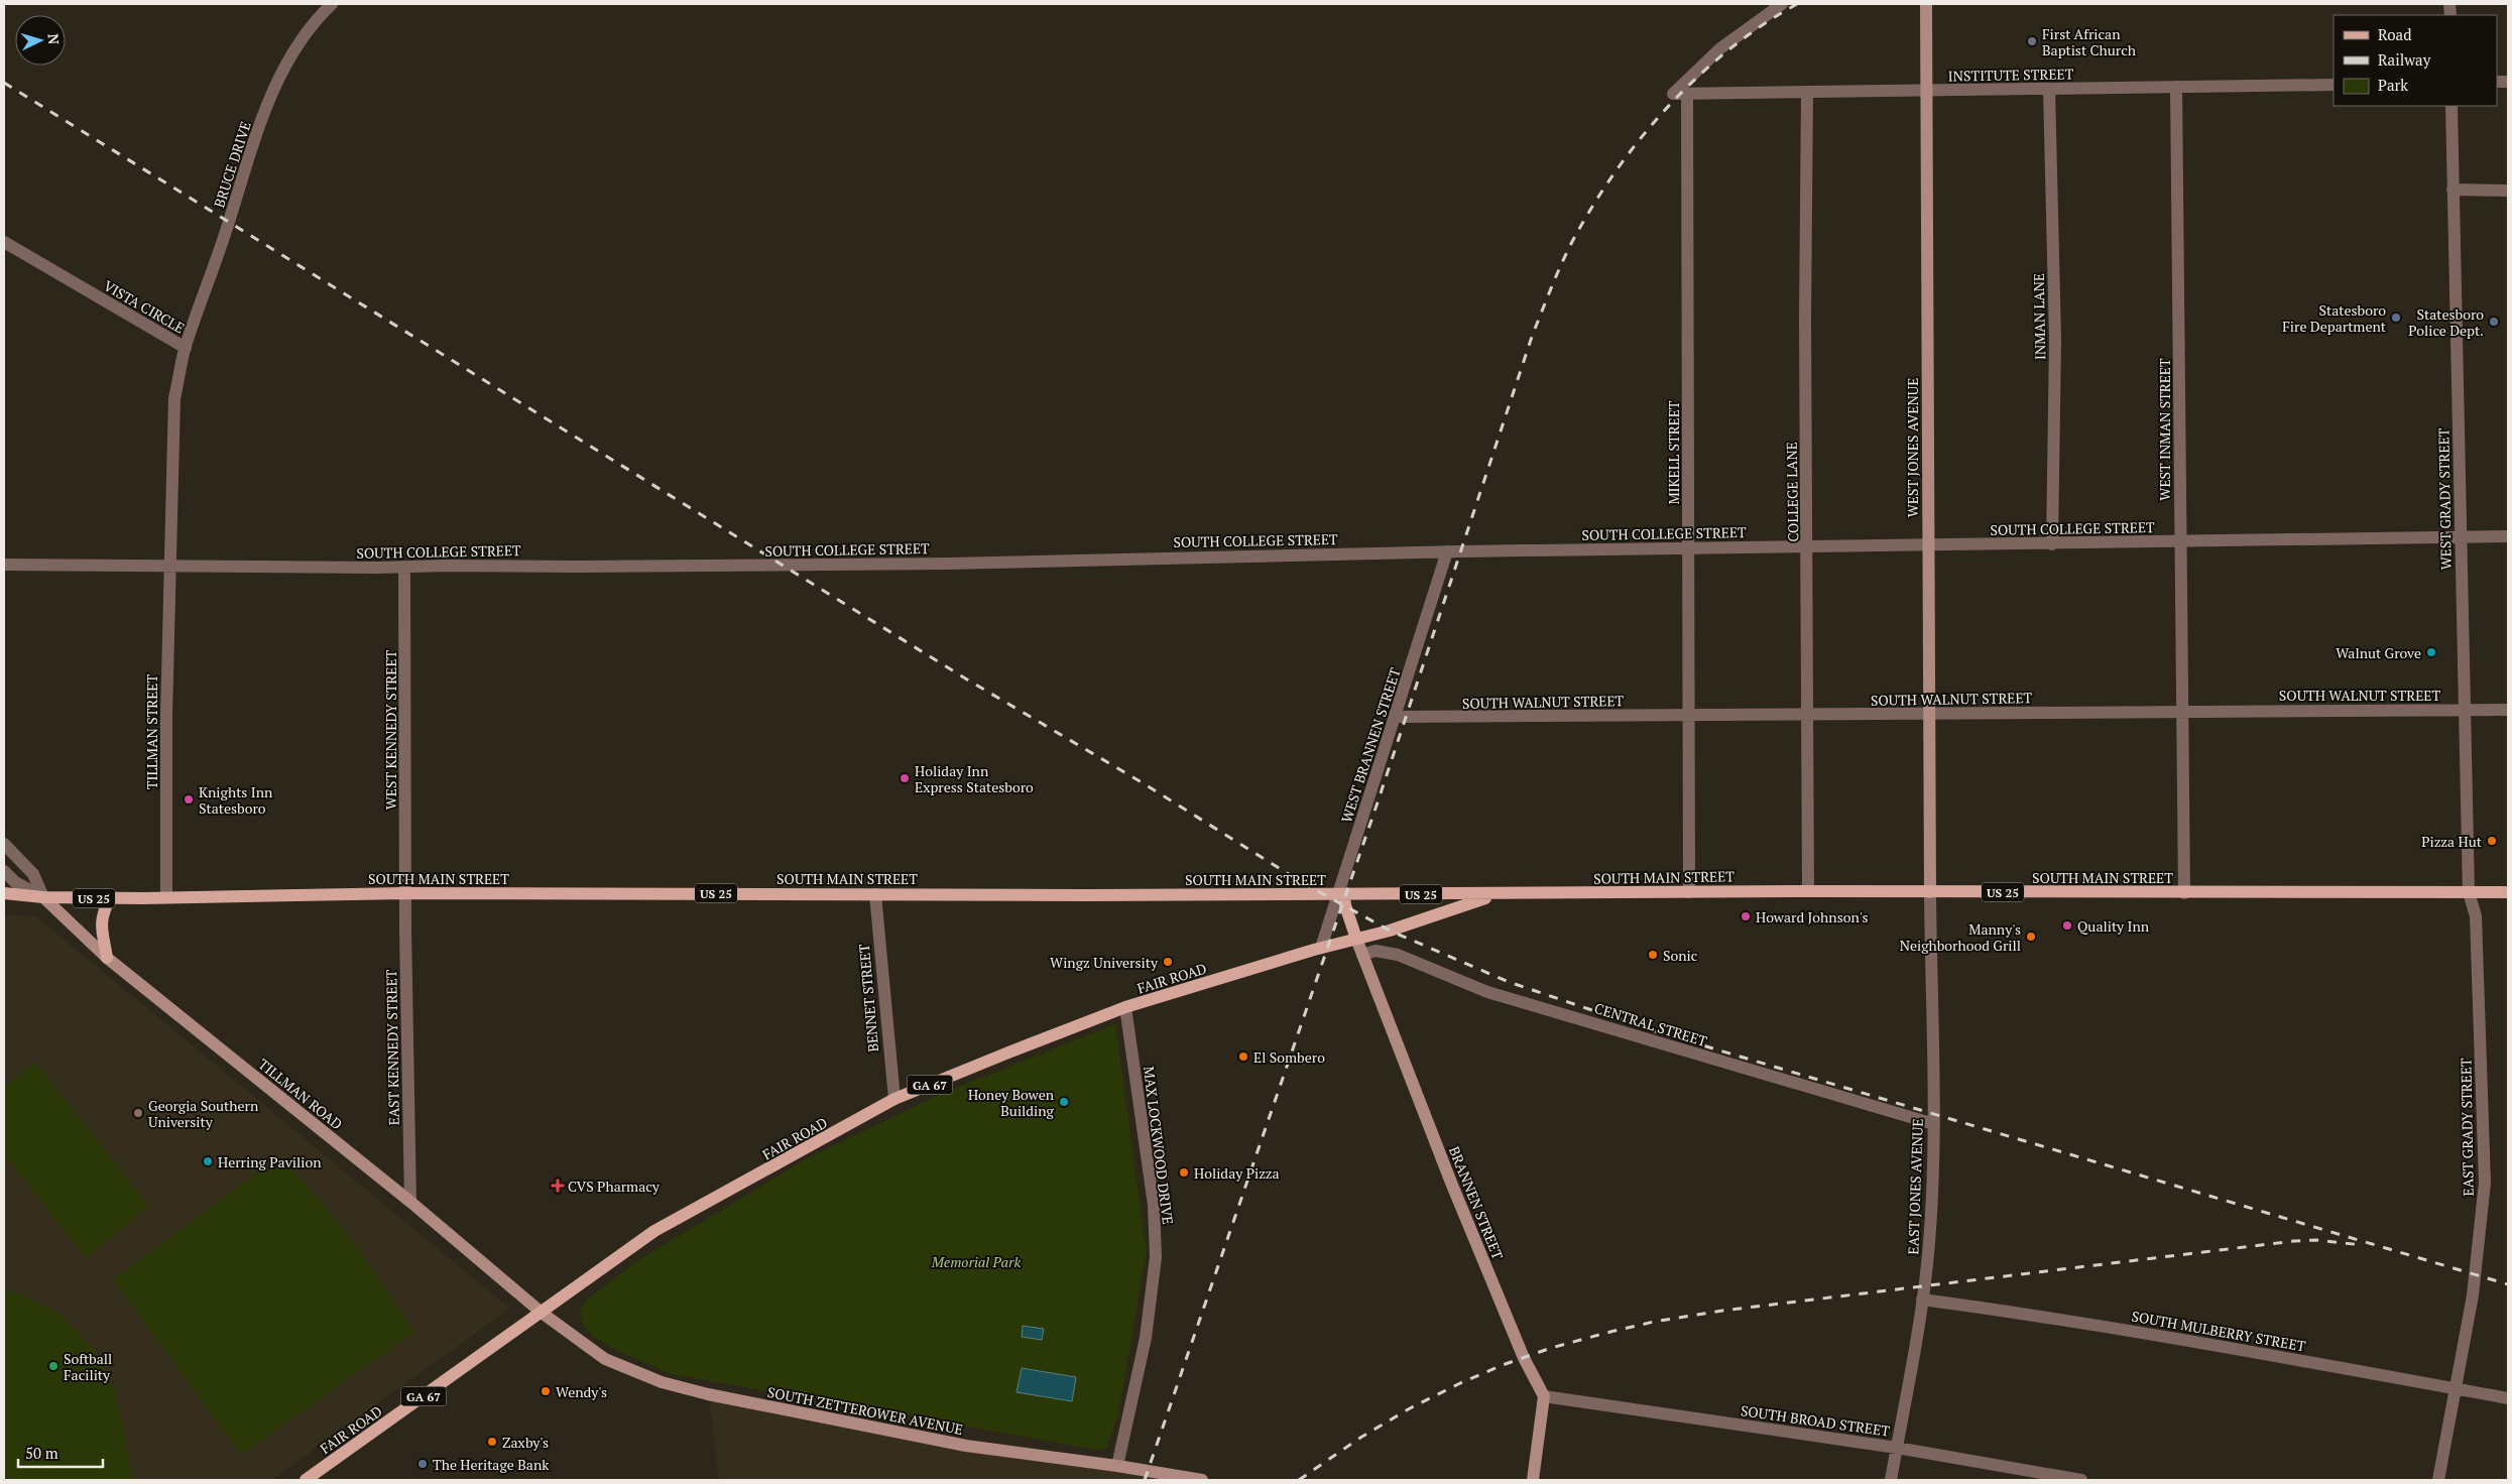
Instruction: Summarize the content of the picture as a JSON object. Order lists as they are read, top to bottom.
{
  "streets": {
    "main road": [
      "SOUTH MAIN STREET",
      "US 25",
      "FAIR ROAD",
      "GA 67"
    ],
    "street": [
      "INSTITUTE STREET",
      "BRUCE DRIVE",
      "VISTA CIRCLE",
      "INMAN LANE",
      "WEST INMAN STREET",
      "WEST JONES AVENUE",
      "MIKELL STREET",
      "COLLEGE LANE",
      "WEST GRADY STREET",
      "SOUTH COLLEGE STREET",
      "SOUTH WALNUT STREET",
      "WEST KENNEDY STREET",
      "TILLMAN STREET",
      "WEST BRANNEN STREET",
      "BENNET STREET",
      "CENTRAL STREET",
      "EAST KENNEDY STREET",
      "TILLMAN ROAD",
      "EAST GRADY STREET",
      "MAX LOCKWOOD DRIVE",
      "EAST JONES AVENUE",
      "BRANNEN STREET",
      "SOUTH MULBERRY STREET",
      "SOUTH ZETTEROWER AVENUE",
      "SOUTH BROAD STREET"
    ]
  },
  "crossings": [
    ["INSTITUTE STREET", "INMAN LANE"],
    ["INSTITUTE STREET", "WEST INMAN STREET"],
    ["INSTITUTE STREET", "WEST JONES AVENUE"],
    ["INSTITUTE STREET", "MIKELL STREET"],
    ["INSTITUTE STREET", "COLLEGE LANE"],
    ["BRUCE DRIVE", "VISTA CIRCLE"],
    ["VISTA CIRCLE", "SOUTH COLLEGE STREET"],
    ["VISTA CIRCLE", "TILLMAN STREET"],
    ["INMAN LANE", "SOUTH COLLEGE STREET"],
    ["WEST INMAN STREET", "SOUTH COLLEGE STREET"],
    ["WEST INMAN STREET", "SOUTH WALNUT STREET"],
    ["WEST INMAN STREET", "SOUTH MAIN STREET"],
    ["WEST JONES AVENUE", "SOUTH COLLEGE STREET"],
    ["WEST JONES AVENUE", "SOUTH WALNUT STREET"],
    ["WEST JONES AVENUE", "SOUTH MAIN STREET"],
    ["WEST JONES AVENUE", "EAST JONES AVENUE"],
    ["MIKELL STREET", "SOUTH COLLEGE STREET"],
    ["MIKELL STREET", "SOUTH WALNUT STREET"],
    ["MIKELL STREET", "SOUTH MAIN STREET"],
    ["COLLEGE LANE", "SOUTH COLLEGE STREET"],
    ["COLLEGE LANE", "SOUTH WALNUT STREET"],
    ["COLLEGE LANE", "SOUTH MAIN STREET"],
    ["WEST GRADY STREET", "SOUTH COLLEGE STREET"],
    ["WEST GRADY STREET", "SOUTH WALNUT STREET"],
    ["WEST GRADY STREET", "SOUTH MAIN STREET"],
    ["WEST GRADY STREET", "EAST GRADY STREET"],
    ["SOUTH COLLEGE STREET", "WEST KENNEDY STREET"],
    ["SOUTH COLLEGE STREET", "TILLMAN STREET"],
    ["SOUTH COLLEGE STREET", "WEST BRANNEN STREET"],
    ["SOUTH WALNUT STREET", "WEST BRANNEN STREET"],
    ["WEST KENNEDY STREET", "SOUTH MAIN STREET"],
    ["WEST KENNEDY STREET", "EAST KENNEDY STREET"],
    ["TILLMAN STREET", "SOUTH MAIN STREET"],
    ["WEST BRANNEN STREET", "SOUTH MAIN STREET"],
    ["WEST BRANNEN STREET", "FAIR ROAD"],
    ["SOUTH MAIN STREET", "BENNET STREET"],
    ["SOUTH MAIN STREET", "EAST KENNEDY STREET"],
    ["SOUTH MAIN STREET", "GA 67"],
    ["SOUTH MAIN STREET", "TILLMAN ROAD"],
    ["SOUTH MAIN STREET", "EAST GRADY STREET"],
    ["SOUTH MAIN STREET", "EAST JONES AVENUE"],
    ["FAIR ROAD", "BENNET STREET"],
    ["FAIR ROAD", "GA 67"],
    ["FAIR ROAD", "TILLMAN ROAD"],
    ["FAIR ROAD", "MAX LOCKWOOD DRIVE"],
    ["FAIR ROAD", "BRANNEN STREET"],
    ["FAIR ROAD", "SOUTH ZETTEROWER AVENUE"],
    ["CENTRAL STREET", "EAST JONES AVENUE"],
    ["CENTRAL STREET", "BRANNEN STREET"],
    ["EAST KENNEDY STREET", "TILLMAN ROAD"],
    ["GA 67", "BRANNEN STREET"],
    ["TILLMAN ROAD", "SOUTH ZETTEROWER AVENUE"],
    ["EAST GRADY STREET", "SOUTH MULBERRY STREET"],
    ["MAX LOCKWOOD DRIVE", "SOUTH ZETTEROWER AVENUE"],
    ["EAST JONES AVENUE", "SOUTH MULBERRY STREET"],
    ["EAST JONES AVENUE", "SOUTH BROAD STREET"],
    ["BRANNEN STREET", "SOUTH BROAD STREET"]
  ],
  "parks": ["Memorial Park"],
  "places": {
    "other": [
      "First African Baptist Church",
      "Statesboro Fire Department",
      "Statesboro Police Dept.",
      "Walnut Grove",
      "Holiday Inn Express Statesboro",
      "Knights Inn Statesboro",
      "Pizza Hut",
      "Howard Johnson's",
      "Quality Inn",
      "Manny's Neighborhood Grill",
      "Sonic",
      "Wingz University",
      "El Sombero",
      "Honey Bowen Building",
      "Georgia Southern University",
      "Herring Pavilion",
      "Holiday Pizza",
      "Softball Facility",
      "Wendy's",
      "Zaxby's",
      "The Heritage Bank"
    ],
    "health": ["CVS Pharmacy"]
  },
  "legend": ["Road", "Railway", "Park"],
  "scale_bar": "50 m",
  "north": "right"
}
